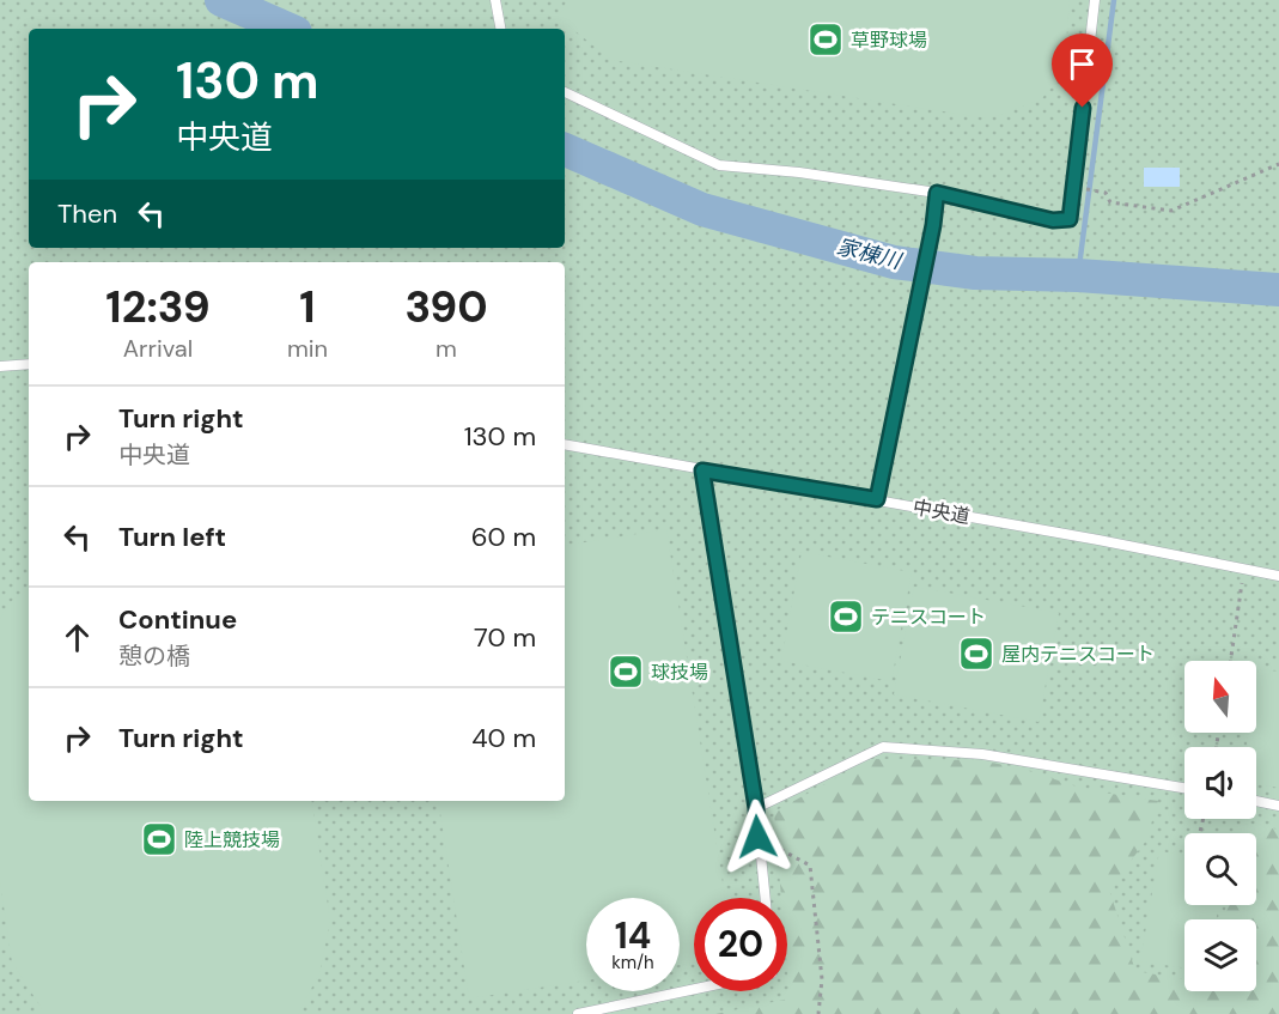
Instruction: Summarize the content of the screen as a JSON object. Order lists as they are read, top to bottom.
{
  "streets": {
    "lane": ["中央道"]
  },
  "water": ["家棟川"],
  "places": {
    "sports": [
      "草野球場",
      "テニスコート",
      "屋内テニスコート",
      "球技場",
      "陸上競技場"
    ]
  },
  "north": "top",
  "page": {
    "turn": ["130 m", "中央道"],
    "then": "Then",
    "eta": [
      "12:39",
      "Arrival",
      "1",
      "min",
      "390",
      "m"
    ],
    "list": [
      {
        "name": "Turn right",
        "note": "中央道",
        "value": "130 m"
      },
      {
        "name": "Turn left",
        "value": "60 m"
      },
      {
        "name": "Continue",
        "note": "憩の橋",
        "value": "70 m"
      },
      {
        "name": "Turn right",
        "value": "40 m"
      }
    ],
    "speed": "14 km/h",
    "limit": "20"
  }
}
